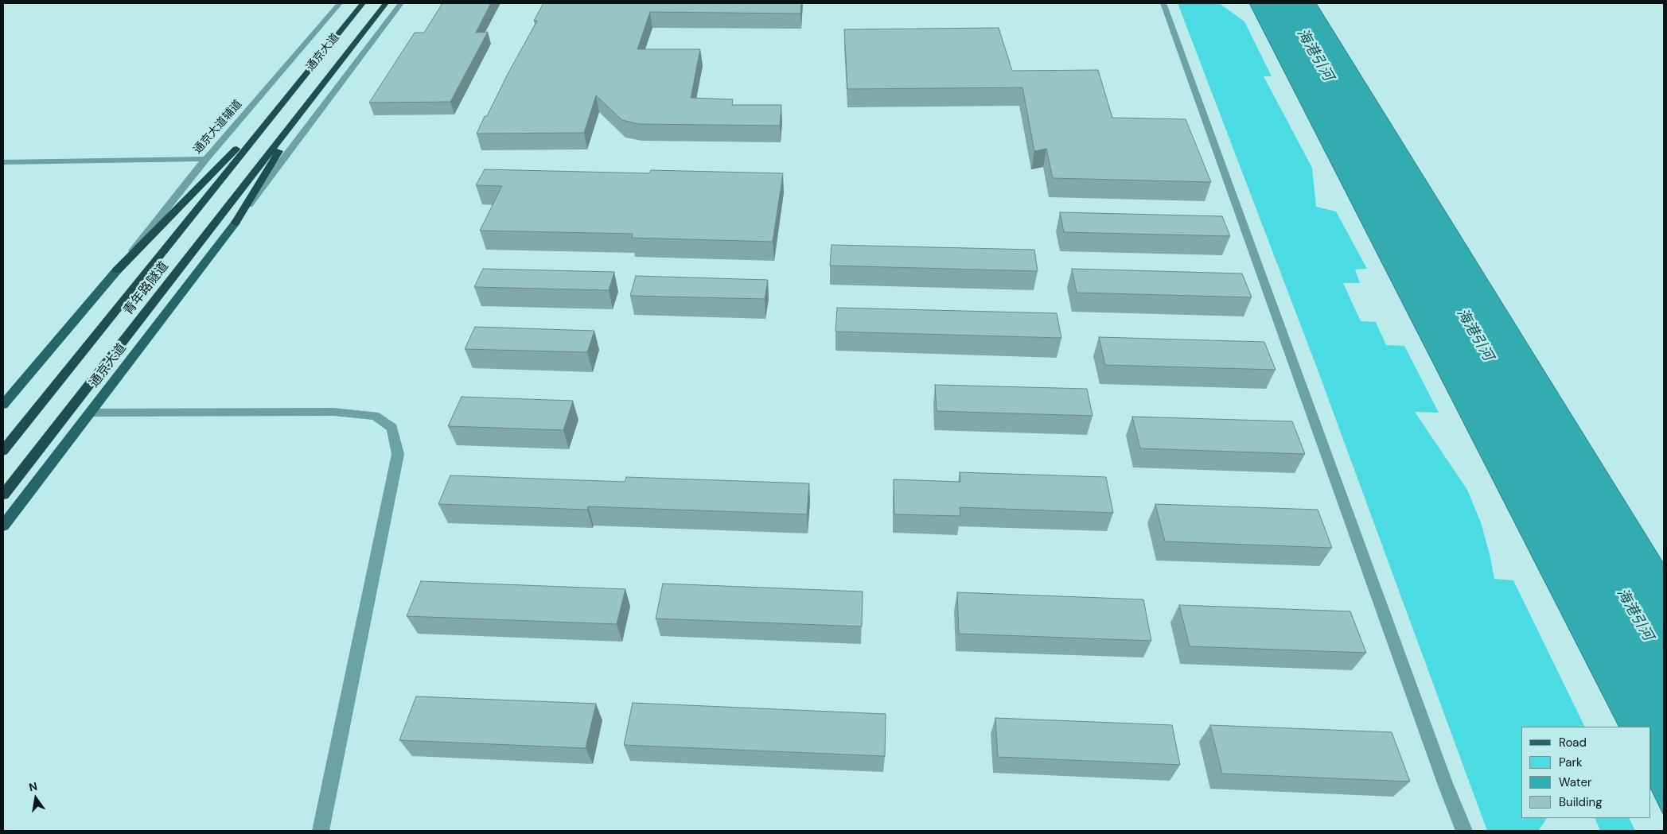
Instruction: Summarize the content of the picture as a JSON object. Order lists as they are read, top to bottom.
{
  "streets": {
    "highway": ["通京大道", "青年路隧道"],
    "street": ["通京大道辅道"]
  },
  "crossings": [
    ["通京大道", "青年路隧道"]
  ],
  "water": ["海港引河"],
  "legend": [
    "Road",
    "Park",
    "Water",
    "Building"
  ],
  "north": "top"
}
